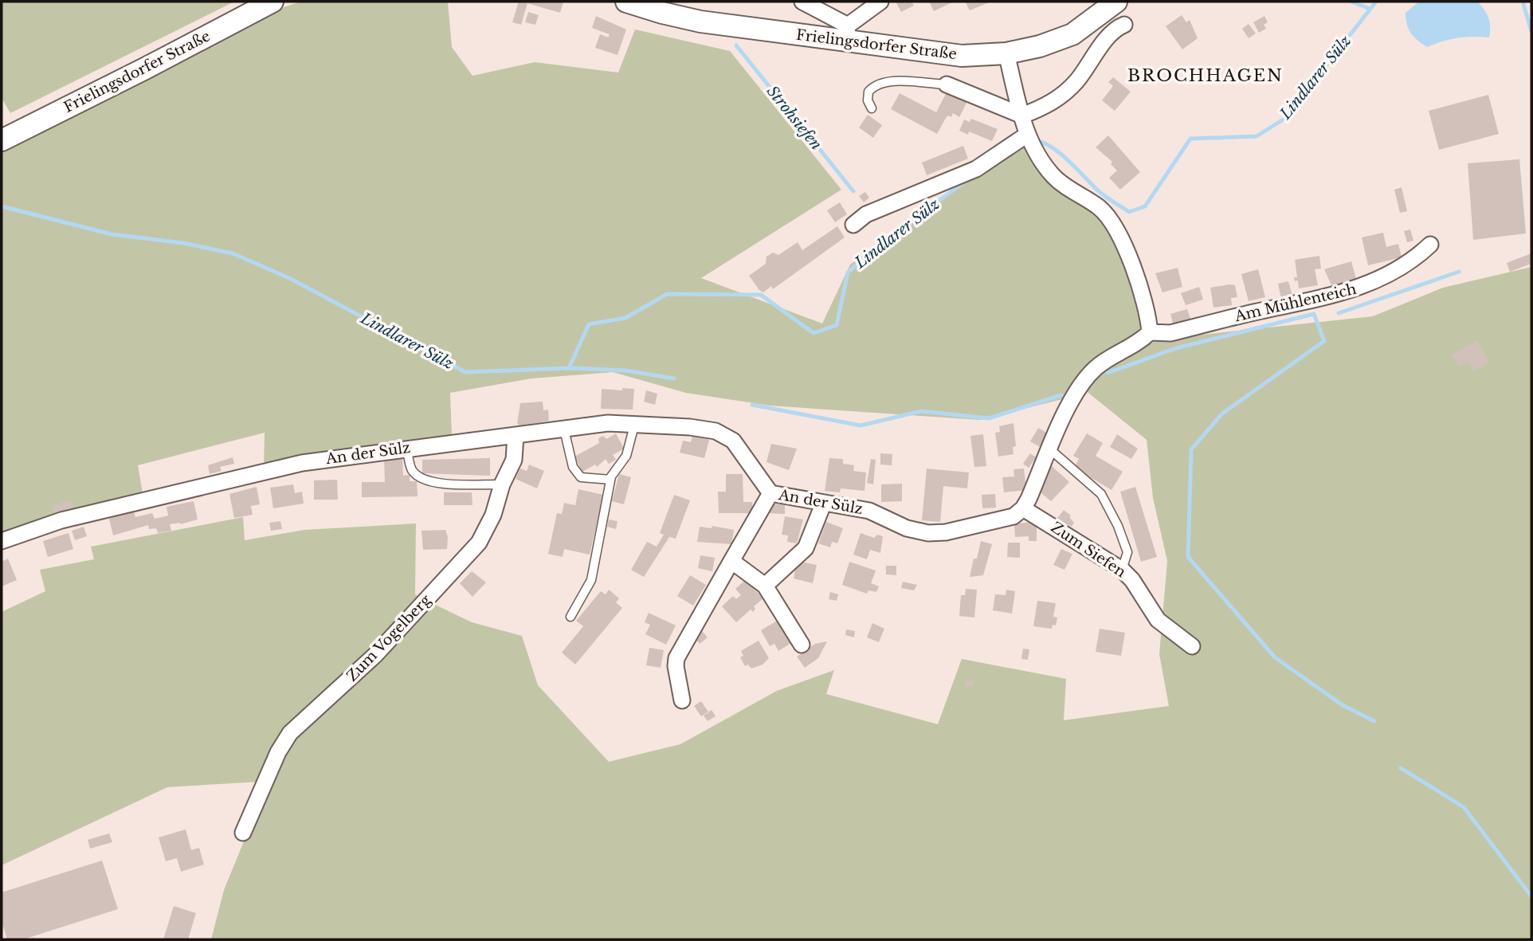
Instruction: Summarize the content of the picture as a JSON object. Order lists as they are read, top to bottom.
{
  "streets": {
    "main road": ["Frielingsdorfer Straße"],
    "street": [
      "Am Mühlenteich",
      "An der Sülz",
      "Zum Siefen",
      "Zum Vogelberg"
    ]
  },
  "crossings": [
    ["An der Sülz", "Zum Siefen"],
    ["An der Sülz", "Zum Vogelberg"]
  ],
  "districts": ["BROCHHAGEN"],
  "water": ["Lindlarer Sülz", "Strohsiefen"]
}
